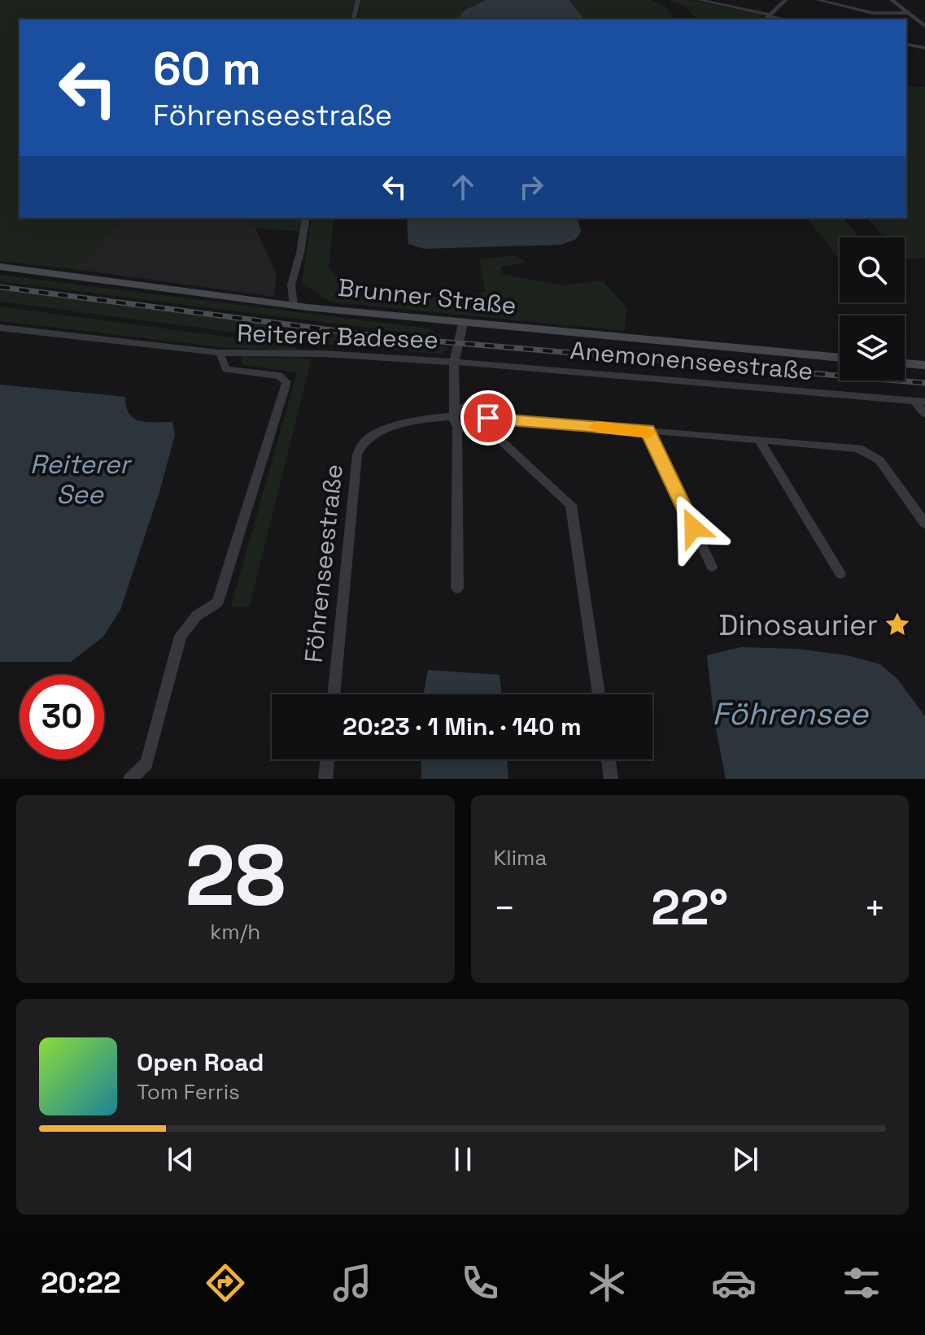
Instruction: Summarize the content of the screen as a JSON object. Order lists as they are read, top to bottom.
{
  "streets": {
    "main road": ["Brunner Straße"],
    "street": ["Reiterer Badesee", "Anemonenseestraße", "Föhrenseestraße"]
  },
  "crossings": [
    ["Reiterer Badesee", "Anemonenseestraße"]
  ],
  "water": ["Reiterer See", "Föhrensee"],
  "places": {
    "place": ["Dinosaurier"]
  },
  "page": {
    "turn": ["60 m", "Föhrenseestraße"],
    "limit": "30",
    "trip": "20:23 · 1 Min. · 140 m",
    "tile": [
      ["28", "km/h"],
      "Klima"
    ],
    "heat": ["−", "22°", "+"],
    "song": ["Open Road", "Tom Ferris"],
    "tabs": "20:22"
  }
}
